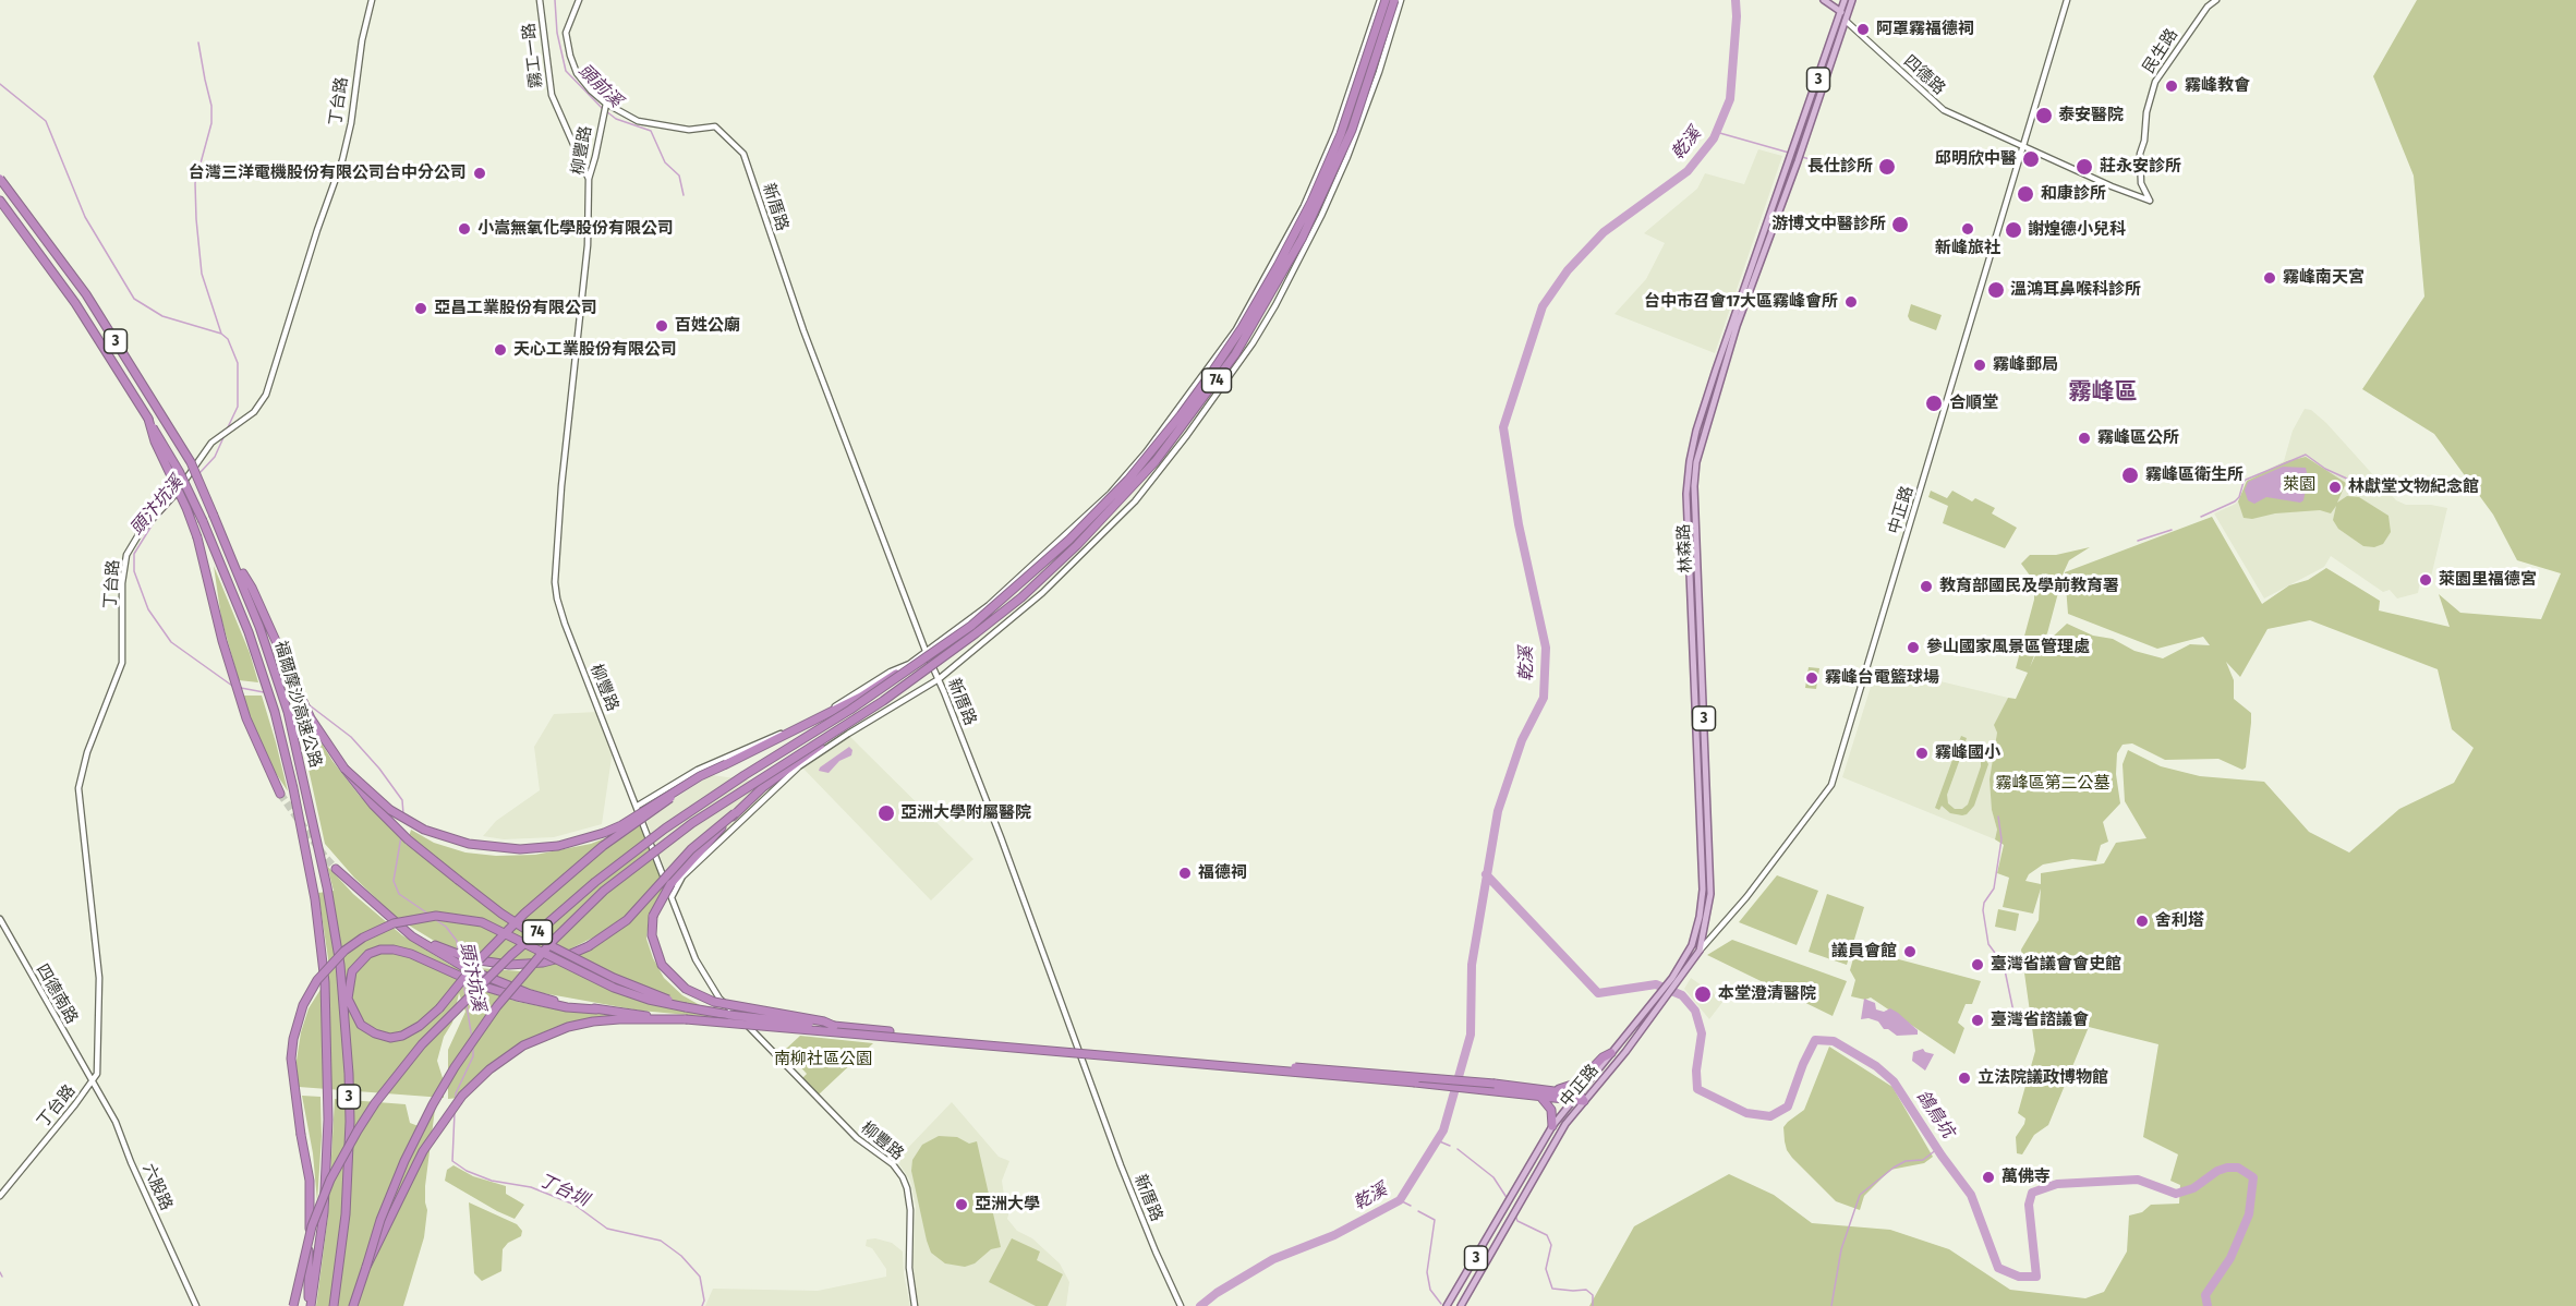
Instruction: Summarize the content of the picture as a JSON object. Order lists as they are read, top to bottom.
{
  "streets": {
    "highway": ["3", "74", "福爾摩沙高速公路"],
    "main road": ["四德路", "中正路", "林森路"],
    "street": [
      "民生路",
      "霧工一路",
      "丁台路",
      "柳豐路",
      "新厝路",
      "四德南路",
      "六股路"
    ]
  },
  "crossings": [
    ["民生路", "四德路"],
    ["霧工一路", "柳豐路"],
    ["四德路", "3"],
    ["四德路", "中正路"],
    ["四德路", "林森路"],
    ["3", "中正路"],
    ["3", "林森路"],
    ["丁台路", "四德南路"],
    ["丁台路", "六股路"],
    ["柳豐路", "新厝路"],
    ["中正路", "林森路"],
    ["四德南路", "六股路"]
  ],
  "districts": ["霧峰區"],
  "water": [
    "頭前溪",
    "乾溪",
    "頭汴坑溪",
    "鴿鳥坑",
    "丁台圳"
  ],
  "parks": ["萊園", "霧峰區第二公墓", "南柳社區公園"],
  "places": [
    "阿罩霧福德祠",
    "霧峰教會",
    "泰安醫院",
    "邱明欣中醫",
    "長仕診所",
    "莊永安診所",
    "台灣三洋電機股份有限公司台中分公司",
    "和康診所",
    "游博文中醫診所",
    "小嵩無氧化學股份有限公司",
    "新峰旅社",
    "謝煌德小兒科",
    "霧峰南天宮",
    "溫鴻耳鼻喉科診所",
    "台中市召會17大區霧峰會所",
    "亞昌工業股份有限公司",
    "百姓公廟",
    "天心工業股份有限公司",
    "霧峰郵局",
    "合順堂",
    "霧峰區公所",
    "霧峰區衛生所",
    "林獻堂文物紀念館",
    "萊園里福德宮",
    "教育部國民及學前教育署",
    "參山國家風景區管理處",
    "霧峰台電籃球場",
    "霧峰國小",
    "亞洲大學附屬醫院",
    "福德祠",
    "舍利塔",
    "議員會館",
    "臺灣省議會會史館",
    "本堂澄清醫院",
    "臺灣省諮議會",
    "立法院議政博物館",
    "萬佛寺",
    "亞洲大學"
  ]
}
